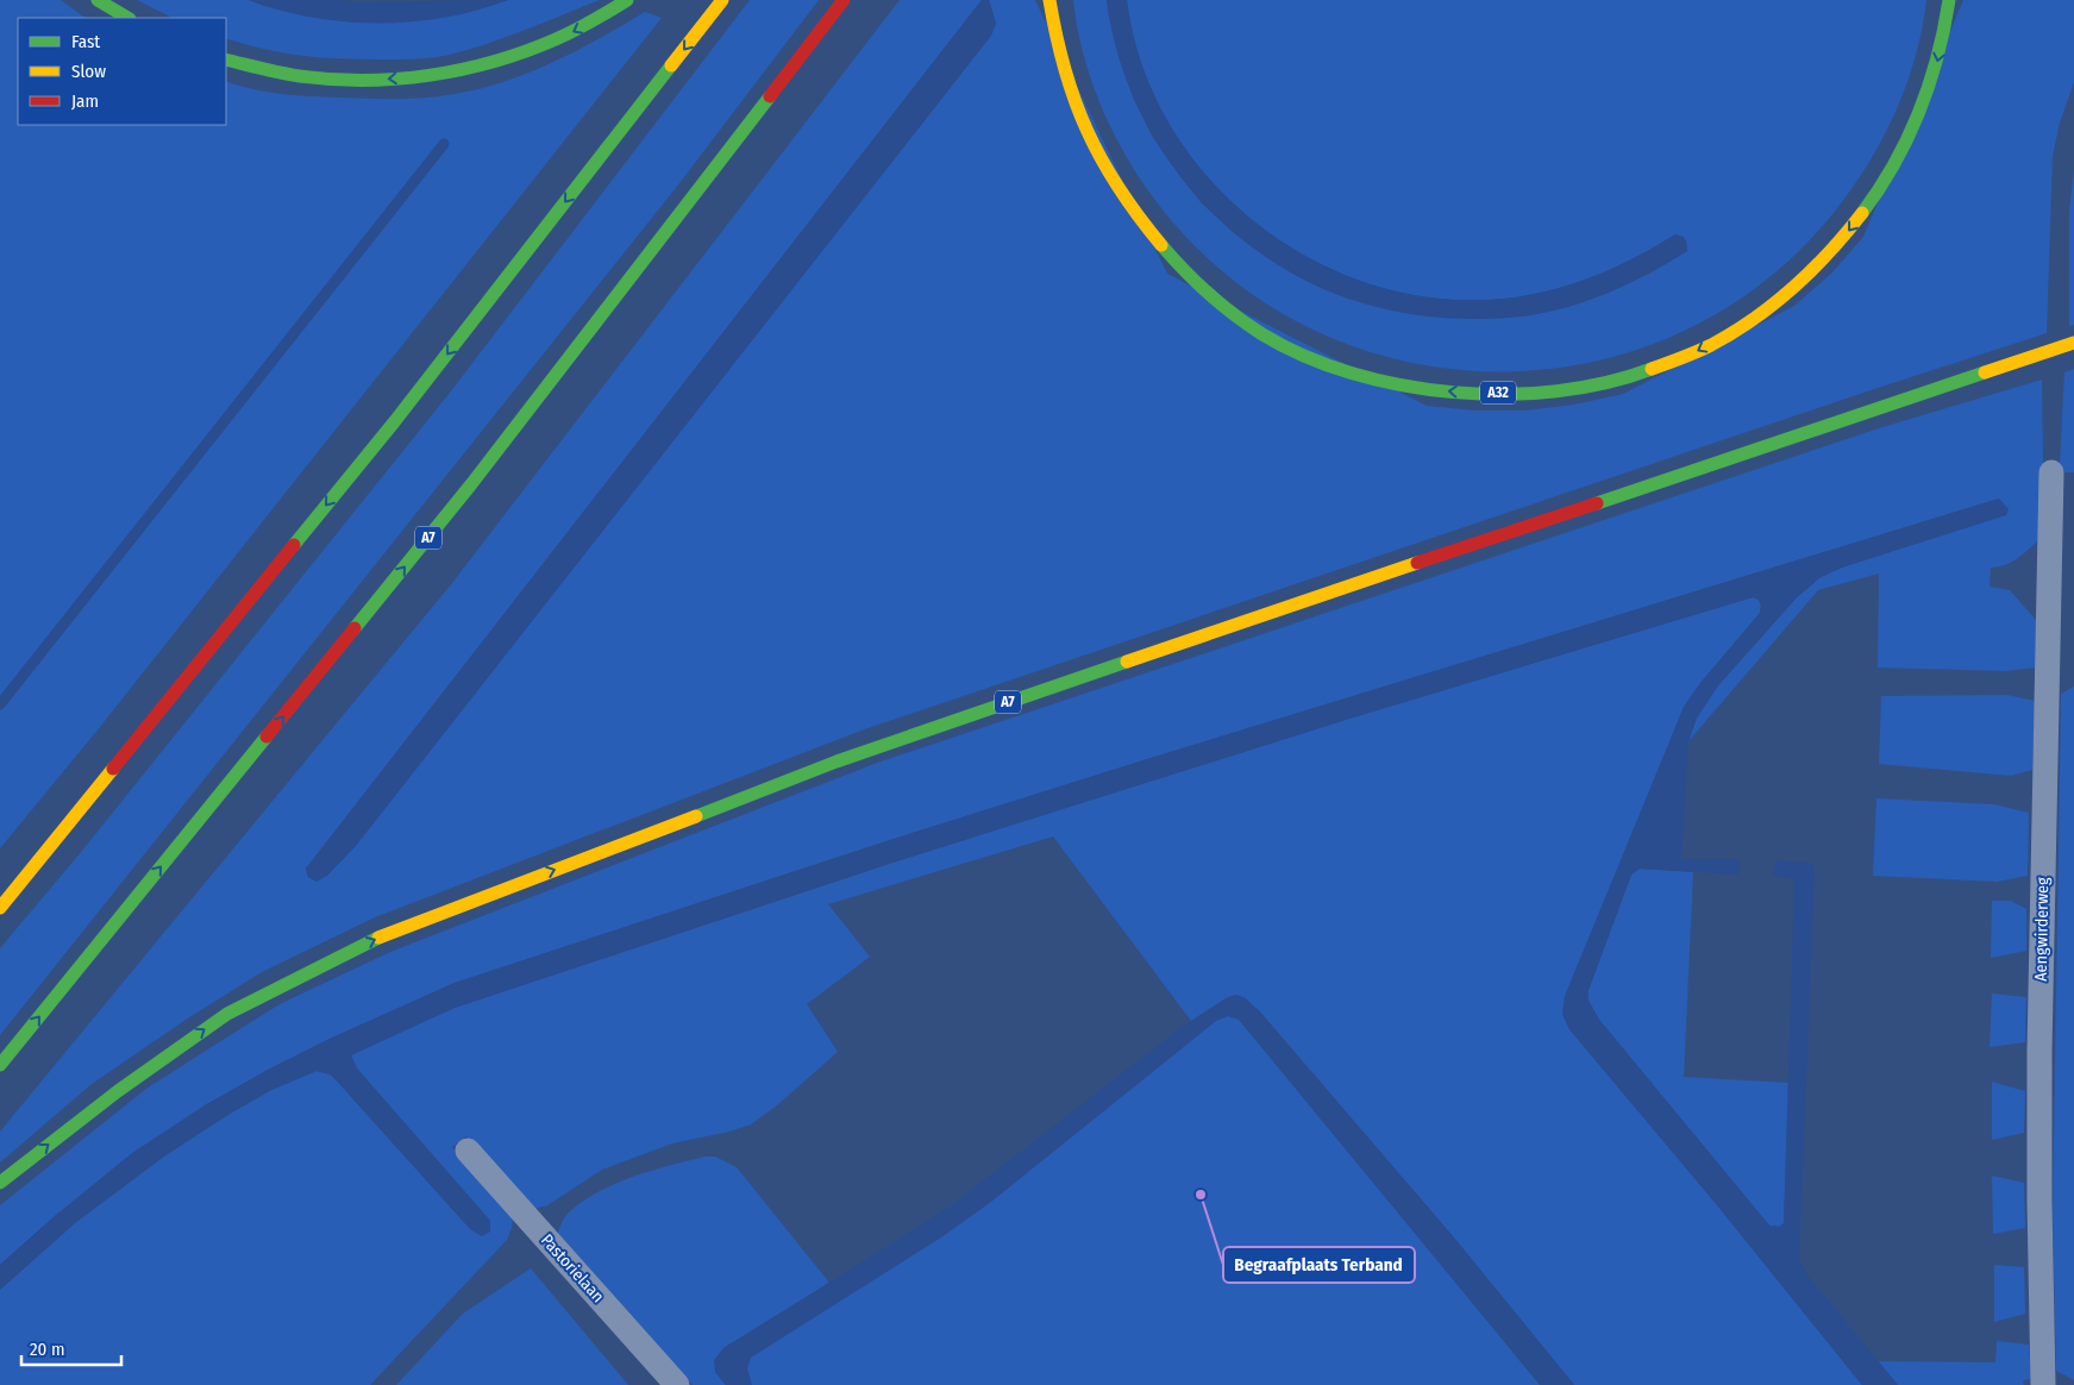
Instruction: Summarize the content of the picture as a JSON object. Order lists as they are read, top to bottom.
{
  "streets": {
    "highway": ["A32", "A7"],
    "street": ["Aengwirderweg", "Pastorielaan"]
  },
  "places": ["Begraafplaats Terband"],
  "legend": ["Fast", "Slow", "Jam"],
  "scale_bar": "20 m"
}
